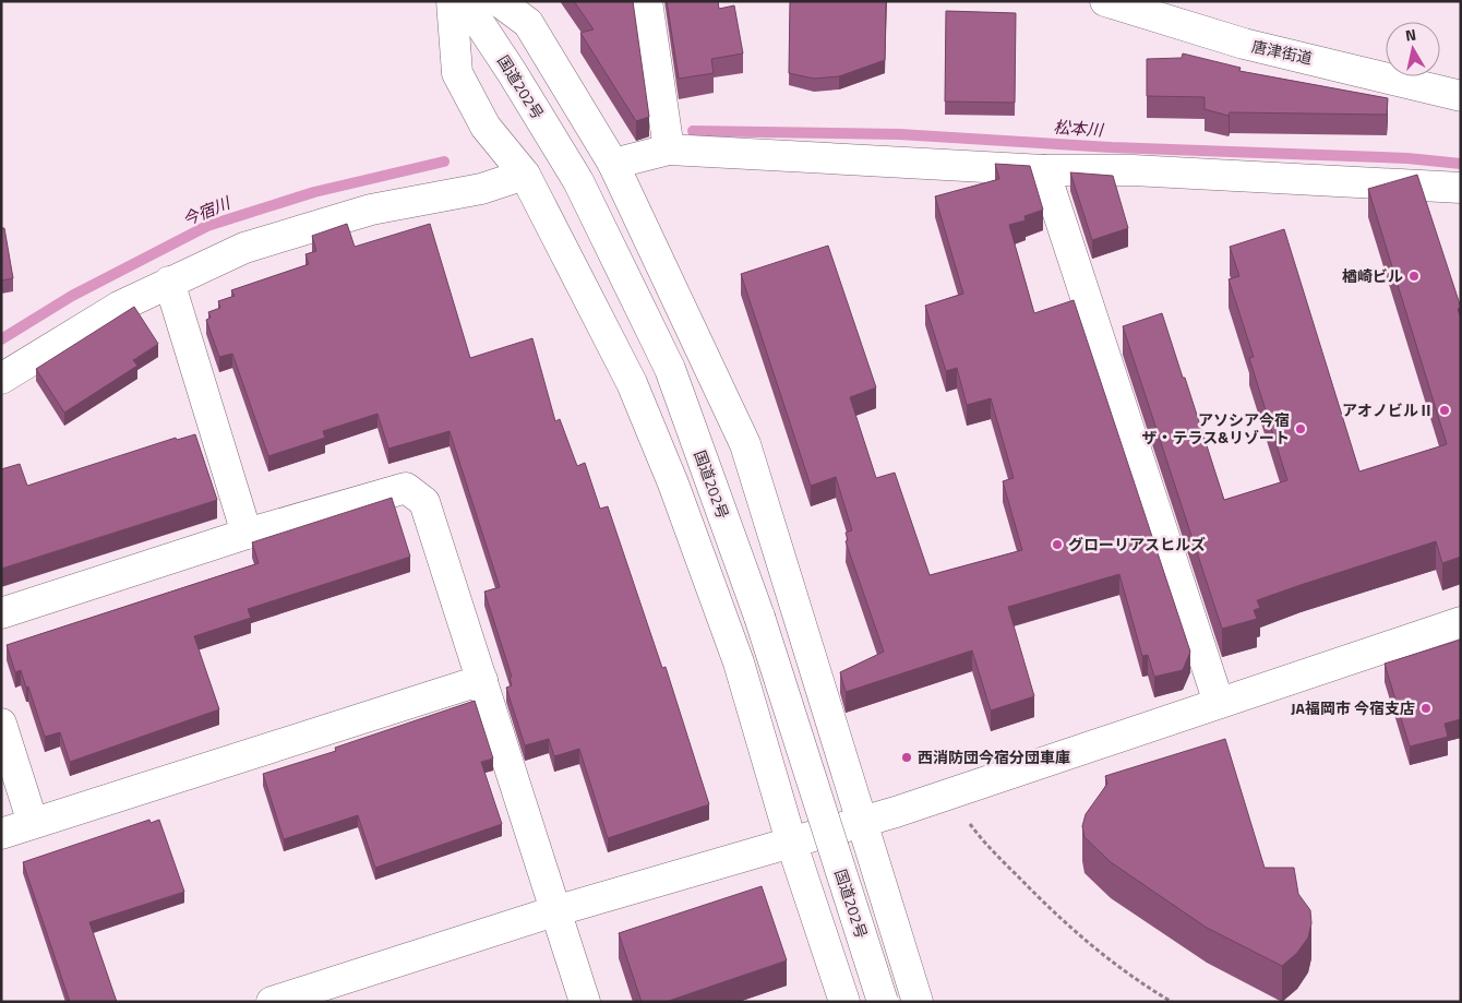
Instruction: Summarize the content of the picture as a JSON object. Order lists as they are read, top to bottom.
{
  "streets": {
    "main road": ["唐津街道", "国道202号"]
  },
  "water": ["松本川", "今宿川"],
  "places": [
    "楢崎ビル",
    "アオノビルⅡ",
    "アソシア今宿 ザ・テラス&リゾート",
    "グローリアスヒルズ",
    "JA福岡市 今宿支店",
    "西消防団今宿分団車庫"
  ],
  "north": "top"
}
